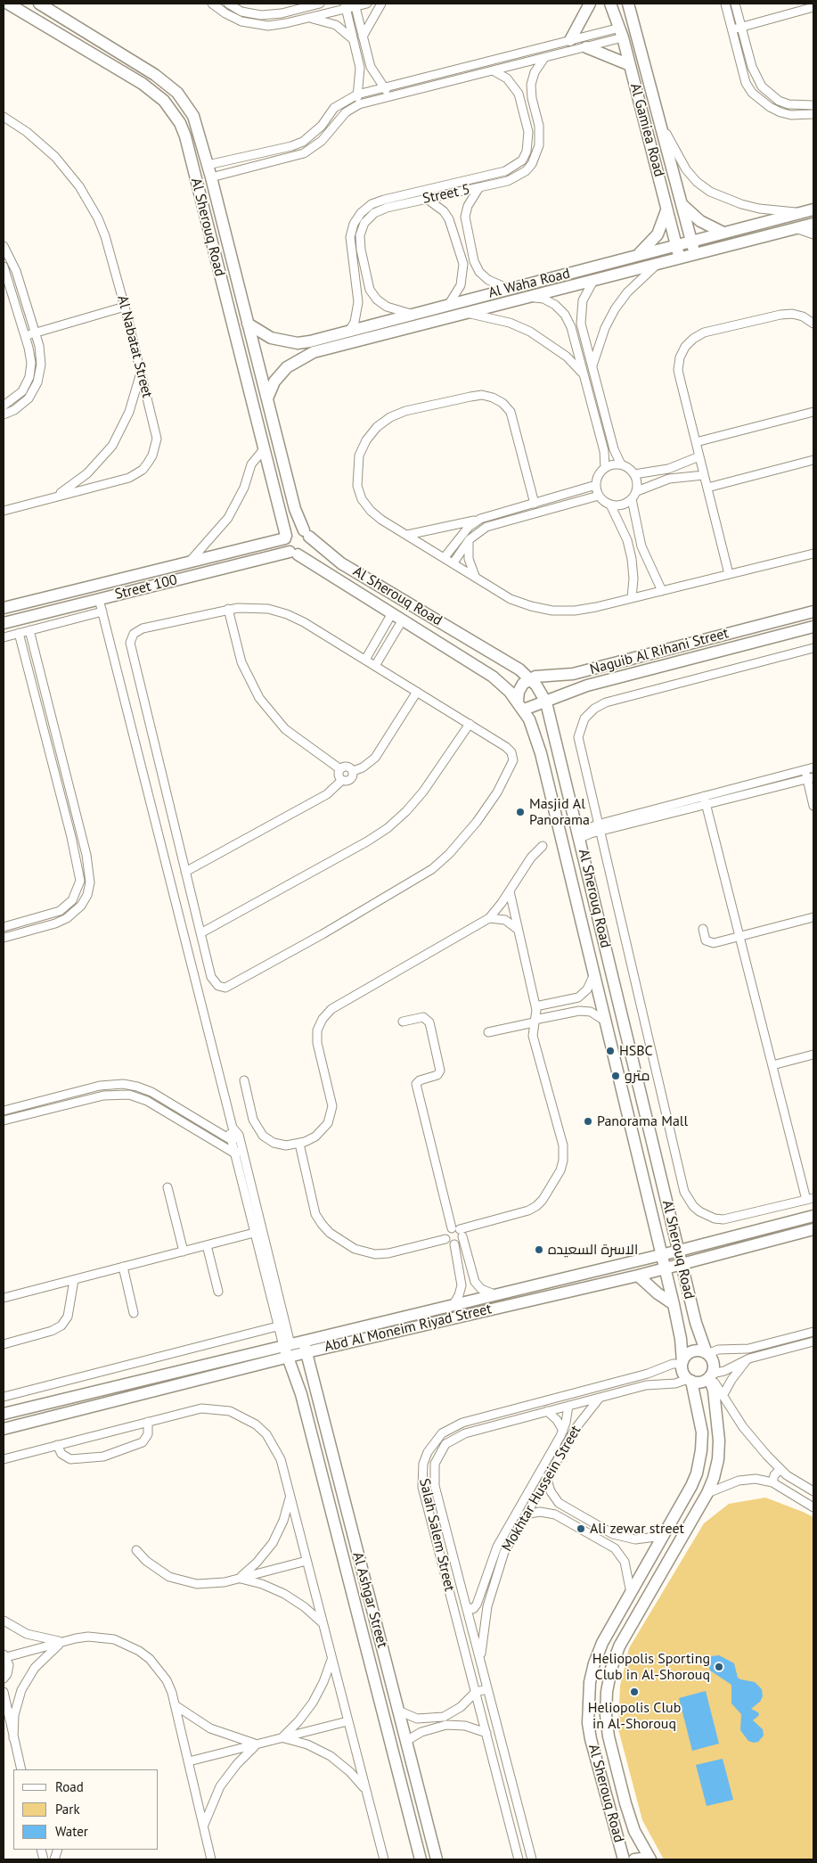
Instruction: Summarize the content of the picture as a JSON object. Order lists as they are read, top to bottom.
{
  "streets": {
    "street": [
      "Al Gamiea Road",
      "Street 5",
      "Al Sherouq Road",
      "Al Waha Road",
      "Al Nabatat Street",
      "Street 100",
      "Naguib Al Rihani Street",
      "Abd Al Moneim Riyad Street",
      "Mokhtar Hussein Street",
      "Salah Salem Street",
      "Al Ashgar Street"
    ]
  },
  "crossings": [
    ["Al Gamiea Road", "Al Waha Road"],
    ["Street 5", "Al Waha Road"],
    ["Al Sherouq Road", "Al Waha Road"],
    ["Al Sherouq Road", "Street 100"],
    ["Al Sherouq Road", "Naguib Al Rihani Street"],
    ["Al Sherouq Road", "Abd Al Moneim Riyad Street"],
    ["Al Sherouq Road", "Mokhtar Hussein Street"],
    ["Al Sherouq Road", "Salah Salem Street"],
    ["Abd Al Moneim Riyad Street", "Al Ashgar Street"],
    ["Mokhtar Hussein Street", "Salah Salem Street"]
  ],
  "places": [
    "Masjid Al Panorama",
    "HSBC",
    "مترو",
    "Panorama Mall",
    "الاسرة السعيده",
    "Ali zewar street",
    "Heliopolis Sporting Club in Al-Shorouq",
    "Heliopolis Club in Al-Shorouq"
  ],
  "legend": ["Road", "Park", "Water"]
}
